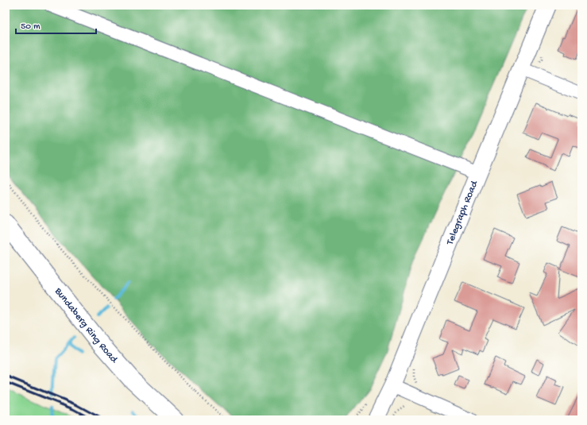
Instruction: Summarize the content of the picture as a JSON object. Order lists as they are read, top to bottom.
{
  "streets": {
    "main road": ["Bundaberg Ring Road"],
    "street": ["Telegraph Road"]
  },
  "scale_bar": "50 m"
}
